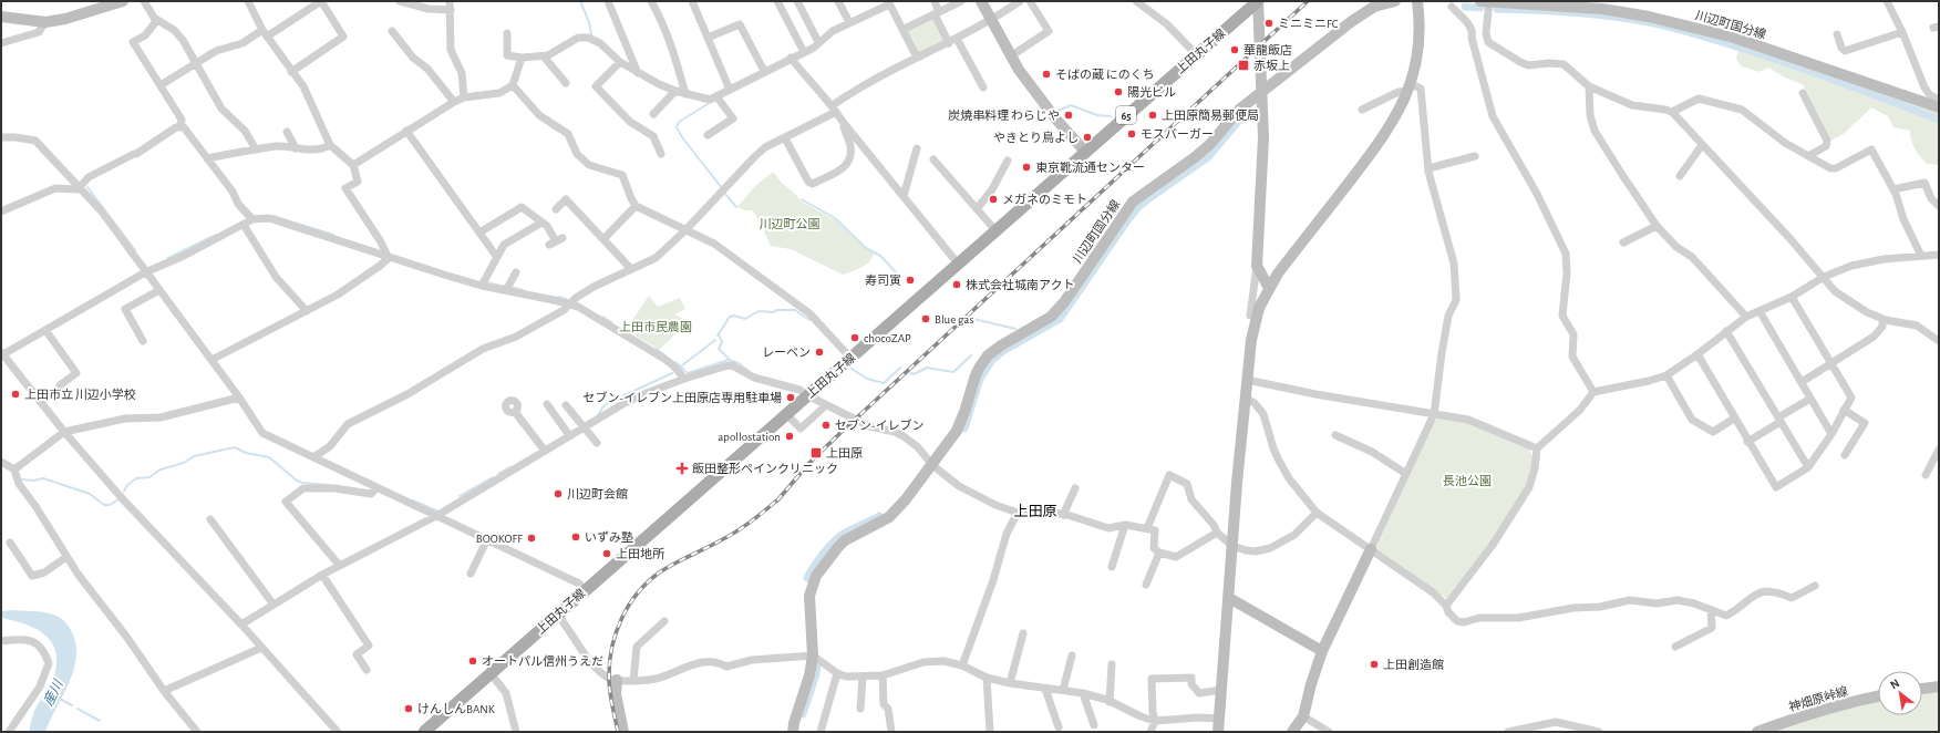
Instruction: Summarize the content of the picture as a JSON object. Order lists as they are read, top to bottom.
{
  "streets": {
    "main road": ["上田丸子線", "65"],
    "street": ["川辺町国分線", "神畑原峠線"]
  },
  "districts": ["上田原"],
  "water": ["産川"],
  "parks": ["川辺町公園", "上田市民農園", "長池公園"],
  "places": {
    "other": [
      "ミニミニFC",
      "華龍飯店",
      "そばの蔵 にのくち",
      "陽光ビル",
      "炭焼串料理 わらじや",
      "上田原簡易郵便局",
      "モスバーガー",
      "やきとり鳥よし",
      "東京靴流通センター",
      "メガネのミモト",
      "寿司寅",
      "株式会社城南アクト",
      "Blue gas",
      "chocoZAP",
      "レーベン",
      "上田市立 川辺小学校",
      "セブン-イレブン上田原店専用駐車場",
      "セブン-イレブン",
      "apollostation",
      "川辺町会館",
      "いずみ塾",
      "BOOKOFF",
      "上田地所",
      "オートパル信州うえだ",
      "上田創造館",
      "けんしんBANK"
    ],
    "transit": ["赤坂上", "上田原"],
    "health": ["飯田整形ペインクリニック"]
  },
  "north": "top left"
}
